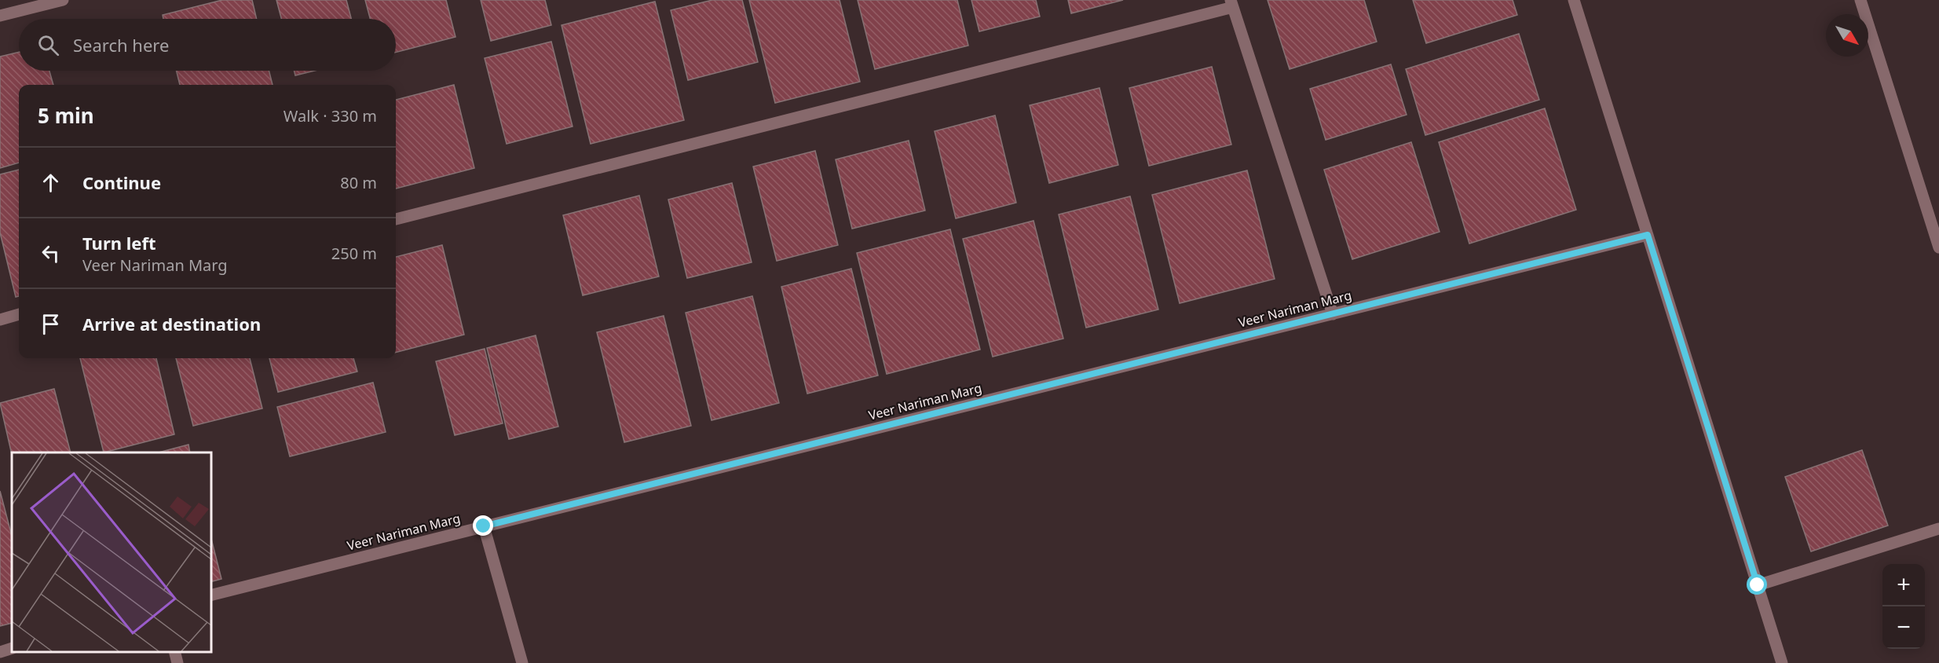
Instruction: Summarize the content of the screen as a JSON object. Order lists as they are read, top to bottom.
{
  "streets": {
    "street": ["Veer Nariman Marg"]
  },
  "north": "bottom right",
  "page": {
    "search": "Search here",
    "heading": ["5 min", "Walk · 330 m"],
    "list": [
      ["Continue", "80 m"],
      ["Turn left", "Veer Nariman Marg", "250 m"],
      "Arrive at destination"
    ],
    "map_buttons": ["+", "−"]
  }
}
